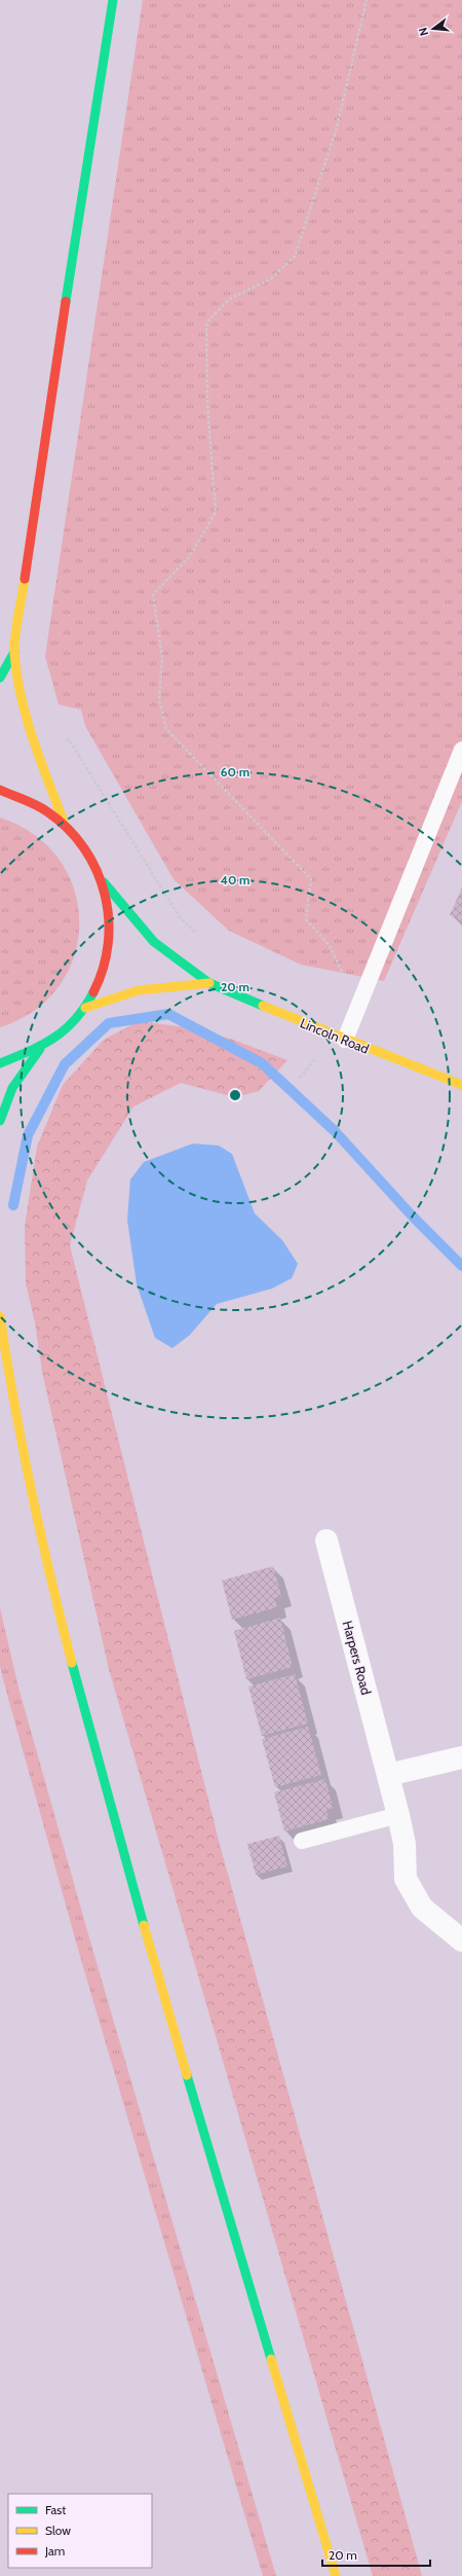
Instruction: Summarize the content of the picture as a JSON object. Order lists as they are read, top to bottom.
{
  "streets": {
    "main road": ["Lincoln Road"],
    "street": ["Harpers Road"]
  },
  "legend": ["Fast", "Slow", "Jam"],
  "scale_bar": "20 m",
  "north": "left",
  "rings": ["60 m", "40 m", "20 m"]
}
